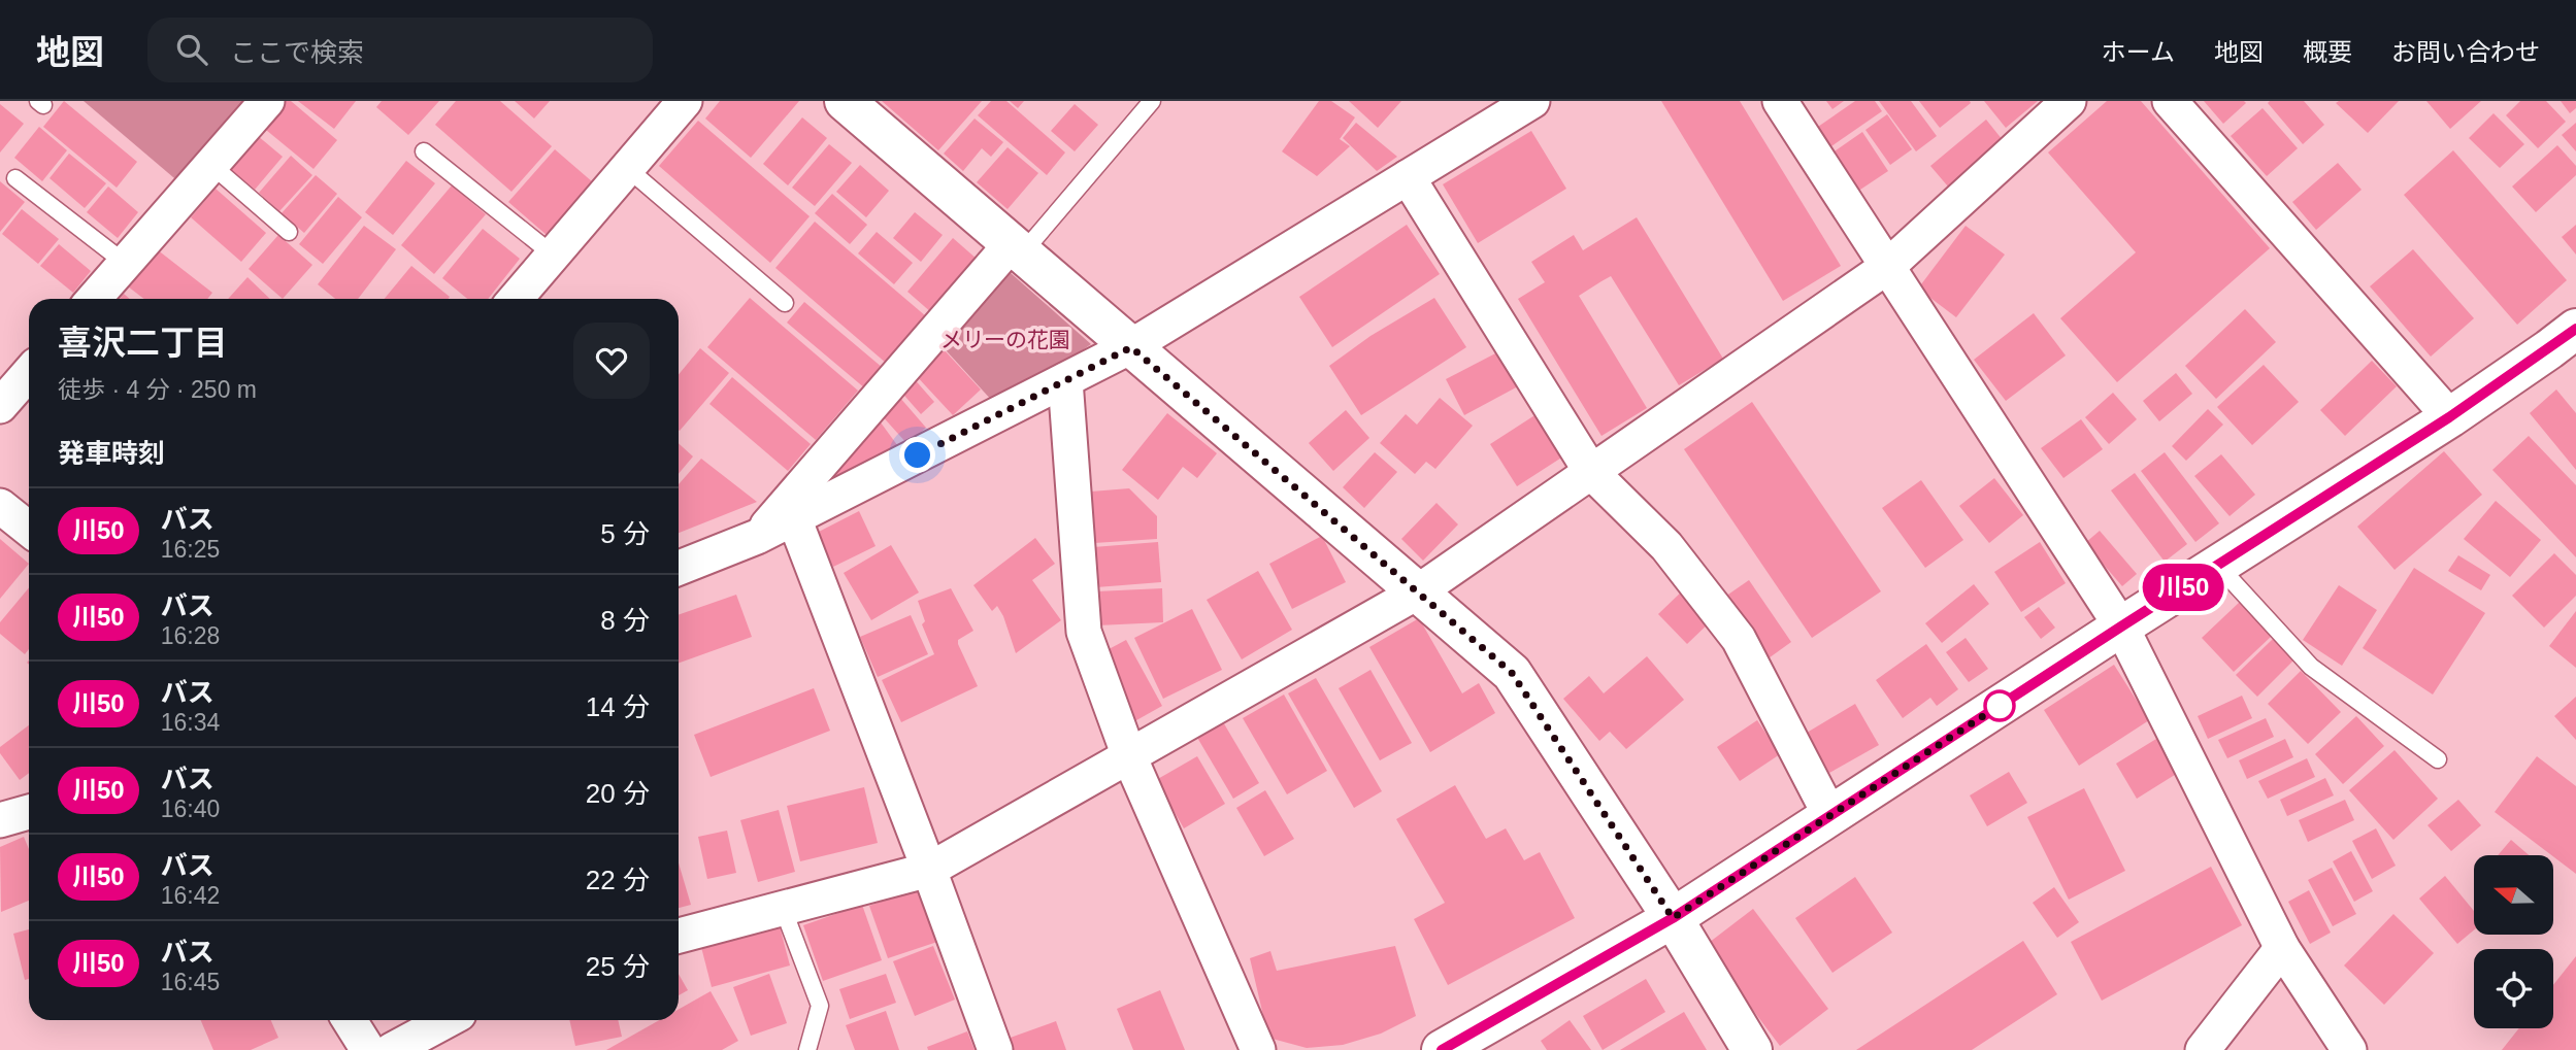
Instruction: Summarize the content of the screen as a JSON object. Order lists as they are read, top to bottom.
{
  "parks": ["メリーの花園"],
  "lines": ["bus line 川50"],
  "north": "left",
  "page": {
    "header": "地図",
    "search": "ここで検索",
    "nav": [
      "ホーム",
      "地図",
      "概要",
      "お問い合わせ"
    ],
    "on_map": "川50",
    "heading": [
      ["喜沢二丁目", "徒歩 · 4 分 · 250 m"],
      "発車時刻"
    ],
    "list": [
      {
        "mark": "川50",
        "name": "バス",
        "note": "16:25",
        "value": "5 分"
      },
      {
        "mark": "川50",
        "name": "バス",
        "note": "16:28",
        "value": "8 分"
      },
      {
        "mark": "川50",
        "name": "バス",
        "note": "16:34",
        "value": "14 分"
      },
      {
        "mark": "川50",
        "name": "バス",
        "note": "16:40",
        "value": "20 分"
      },
      {
        "mark": "川50",
        "name": "バス",
        "note": "16:42",
        "value": "22 分"
      },
      {
        "mark": "川50",
        "name": "バス",
        "note": "16:45",
        "value": "25 分"
      }
    ]
  }
}
